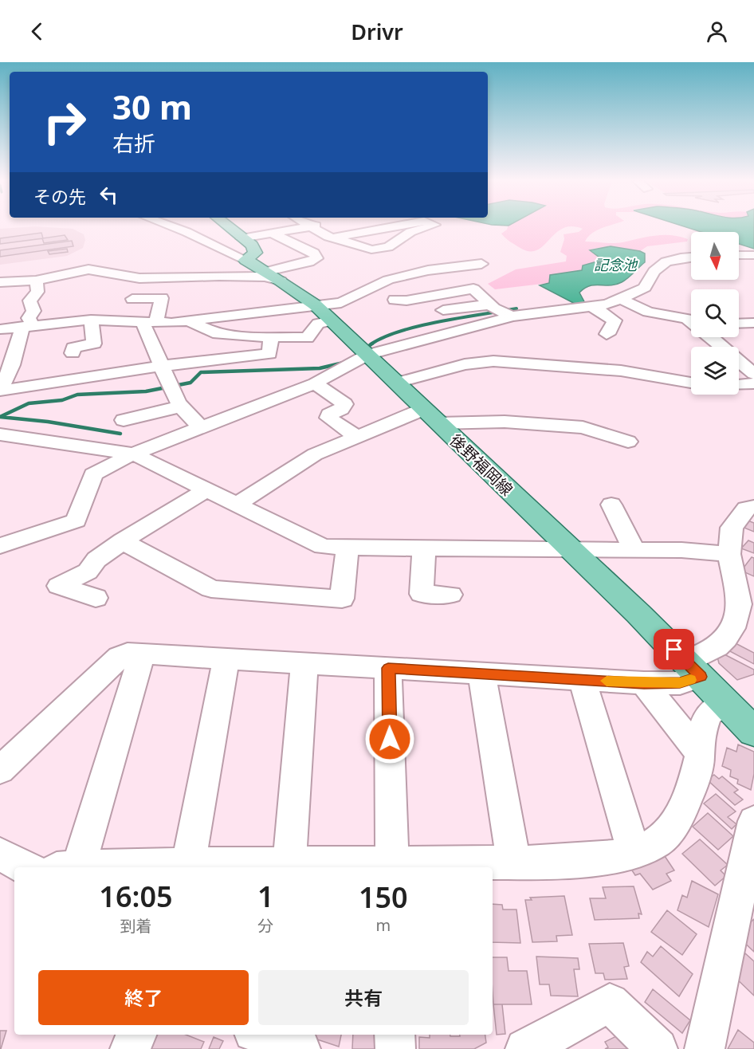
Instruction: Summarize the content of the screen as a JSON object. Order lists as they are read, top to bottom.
{
  "streets": {
    "main road": ["後野福岡線"]
  },
  "water": ["記念池"],
  "north": "bottom",
  "page": {
    "header": "Drivr",
    "turn": ["30 m", "右折"],
    "then": "その先",
    "eta": [
      "16:05",
      "到着",
      "1",
      "分",
      "150",
      "m"
    ],
    "buttons": ["終了", "共有"]
  }
}
